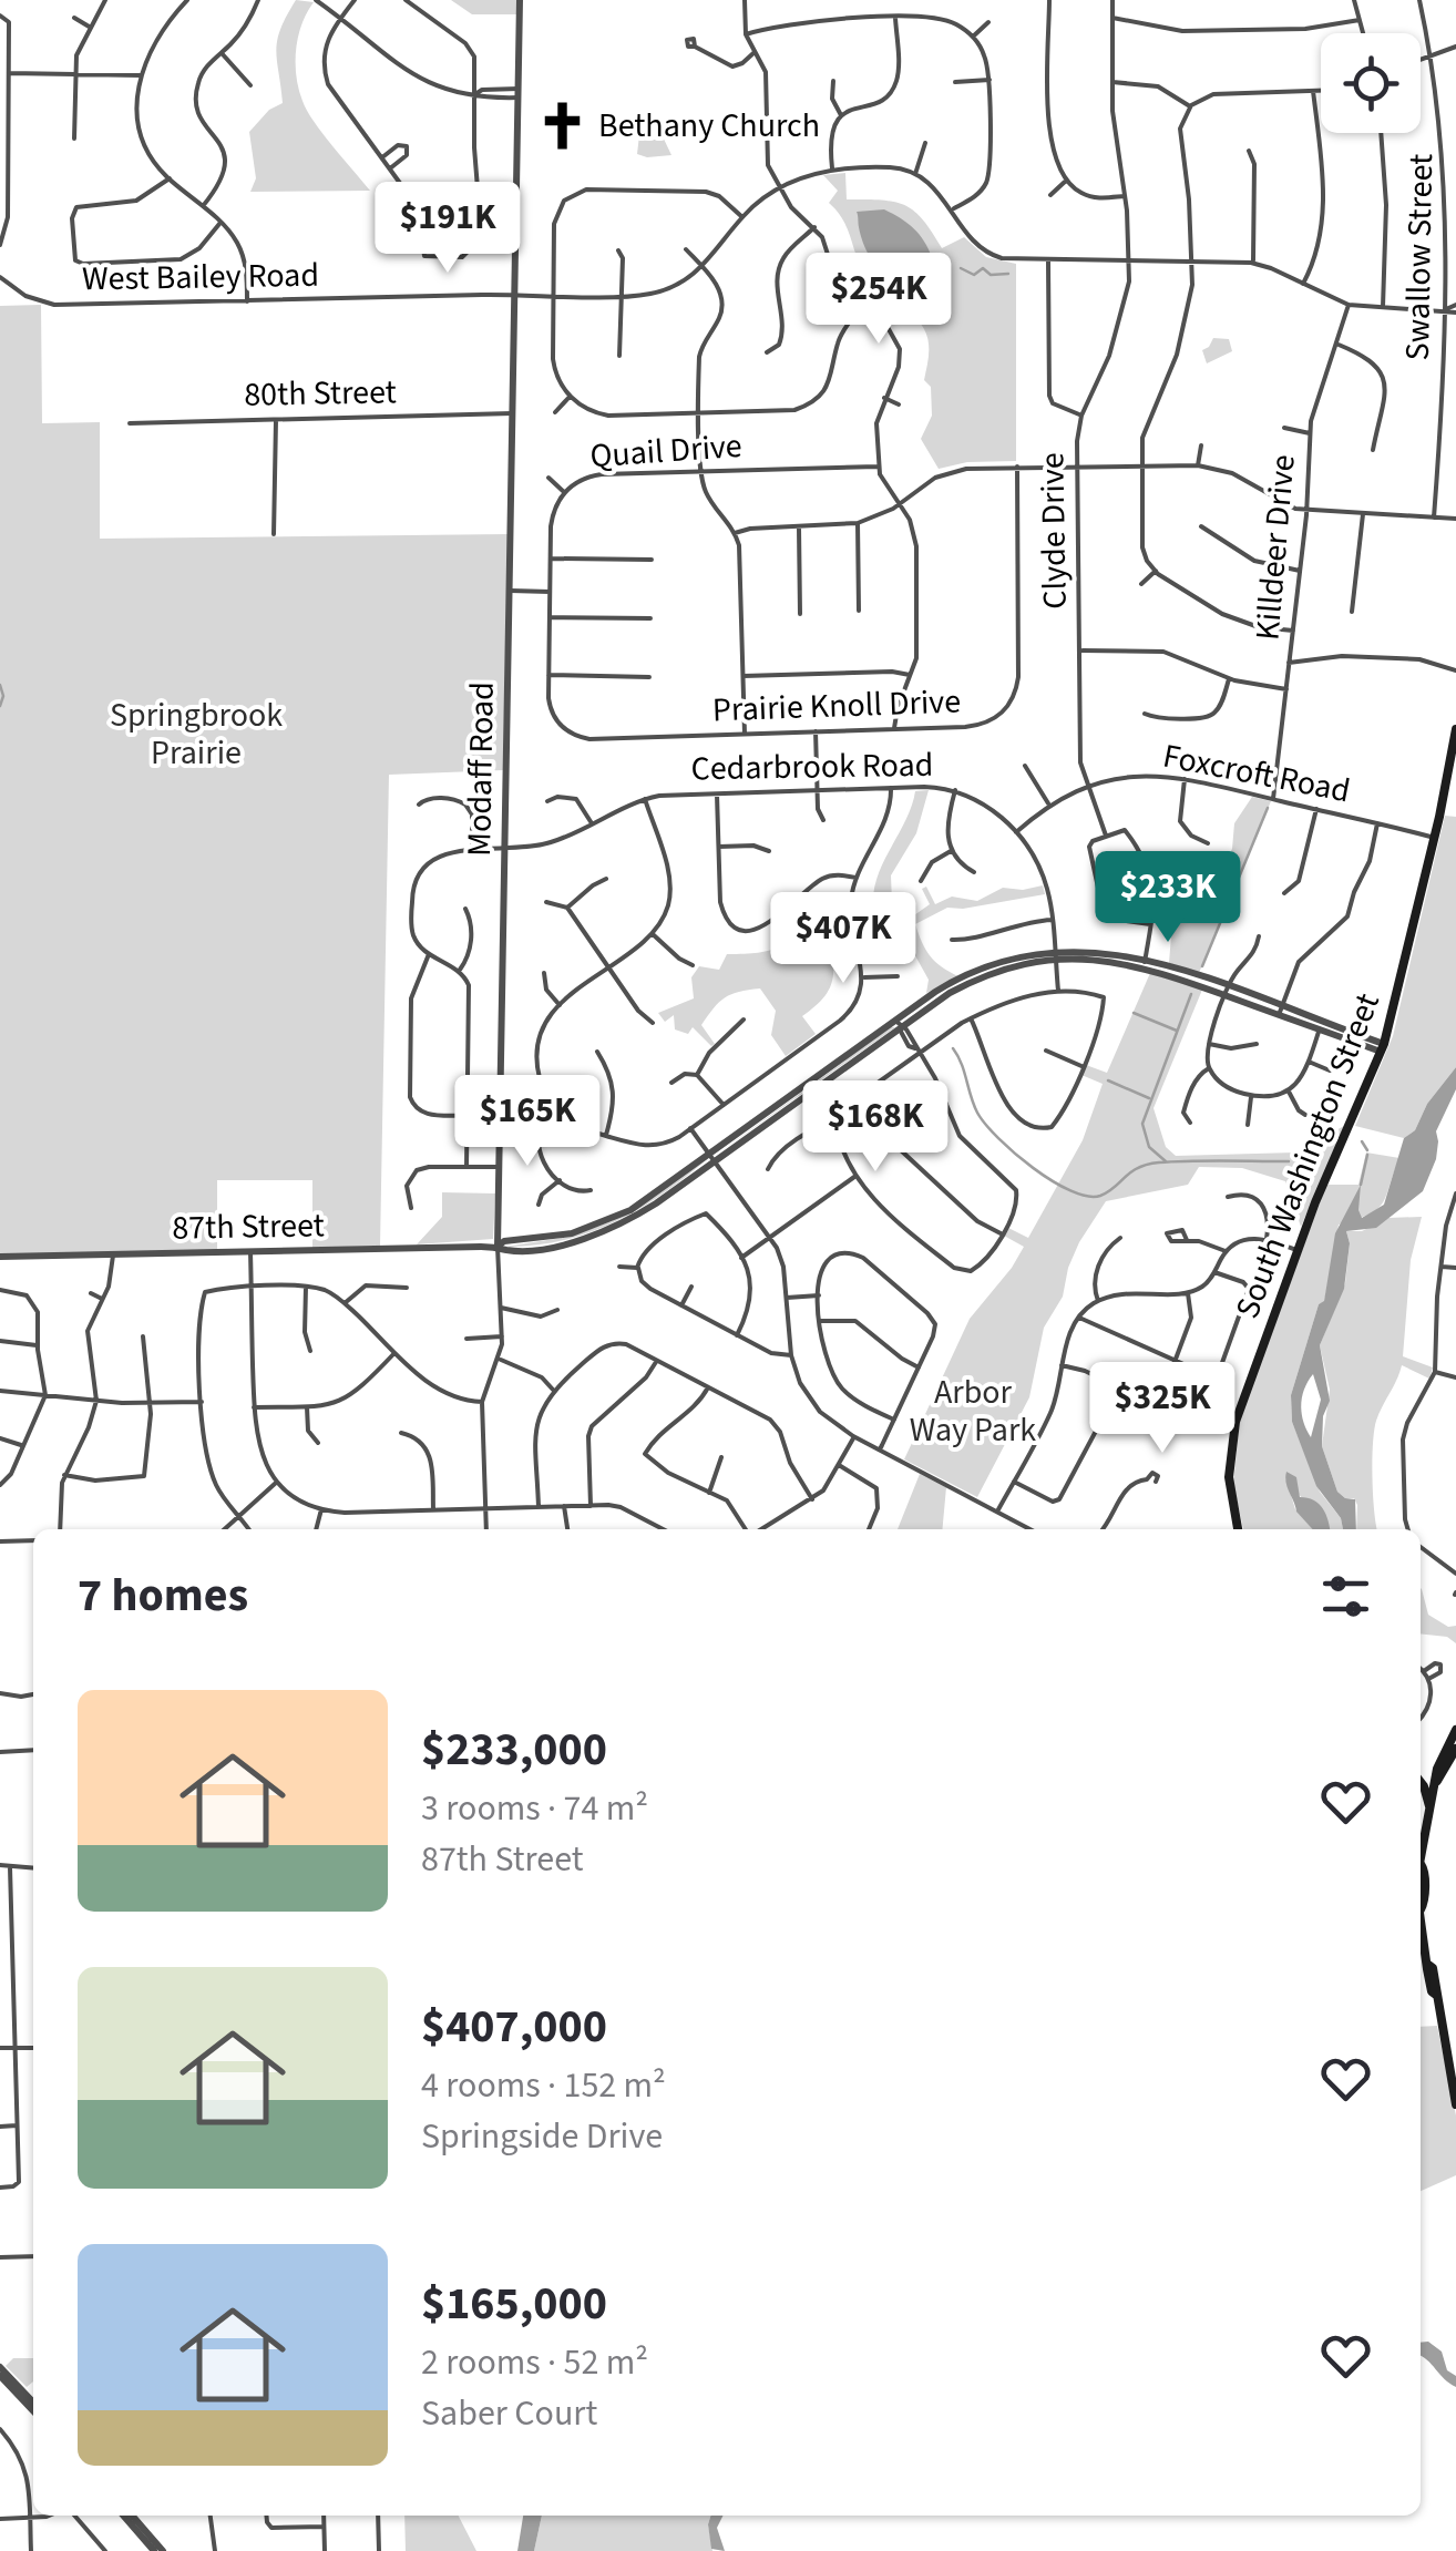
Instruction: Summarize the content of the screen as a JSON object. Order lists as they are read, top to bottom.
{
  "streets": {
    "main road": ["South Washington Street"],
    "street": [
      "Swallow Street",
      "West Bailey Road",
      "80th Street",
      "Quail Drive",
      "Clyde Drive",
      "Killdeer Drive",
      "Prairie Knoll Drive",
      "Cedarbrook Road",
      "Modaff Road",
      "Foxcroft Road",
      "87th Street"
    ]
  },
  "crossings": [
    ["West Bailey Road", "Modaff Road"],
    ["80th Street", "Modaff Road"],
    ["Quail Drive", "Prairie Knoll Drive"],
    ["Clyde Drive", "Foxcroft Road"],
    ["Killdeer Drive", "Foxcroft Road"],
    ["Cedarbrook Road", "Modaff Road"],
    ["Cedarbrook Road", "Foxcroft Road"],
    ["Cedarbrook Road", "87th Street"],
    ["Modaff Road", "87th Street"],
    ["Foxcroft Road", "South Washington Street"],
    ["South Washington Street", "87th Street"]
  ],
  "parks": ["Springbrook Prairie", "Arbor Way Park"],
  "places": {
    "church": ["Bethany Church"]
  },
  "page": {
    "price": [
      "$191K",
      "$254K",
      "$233K",
      "$407K",
      "$165K",
      "$168K",
      "$325K"
    ],
    "heading": "7 homes",
    "list": [
      {
        "name": "$233,000",
        "note": "3 rooms · 74 m² · 87th Street"
      },
      {
        "name": "$407,000",
        "note": "4 rooms · 152 m² · Springside Drive"
      },
      {
        "name": "$165,000",
        "note": "2 rooms · 52 m² · Saber Court"
      }
    ]
  }
}
